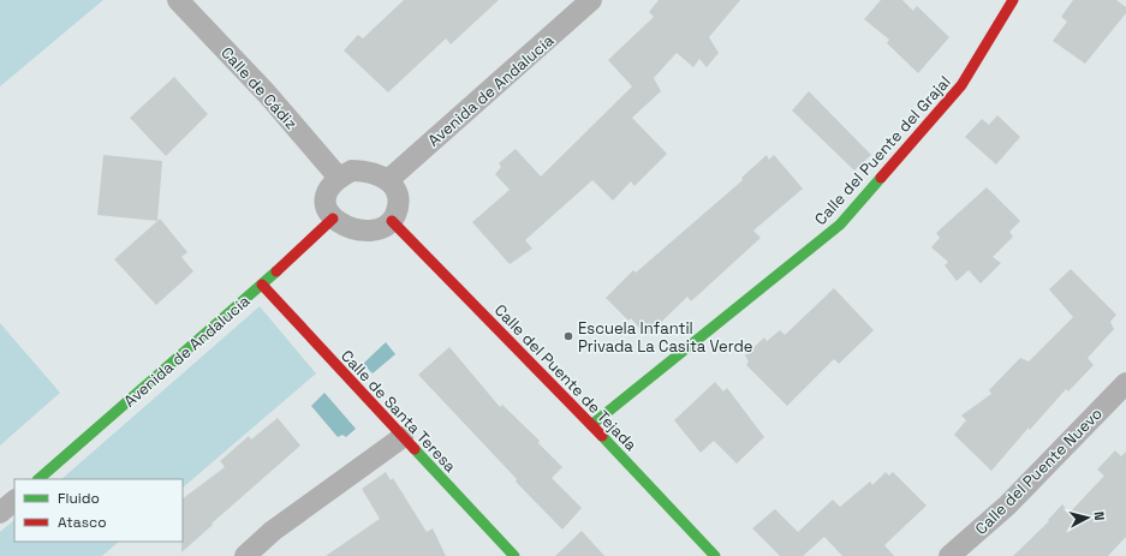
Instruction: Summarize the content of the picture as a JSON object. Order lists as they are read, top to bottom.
{
  "streets": {
    "street": [
      "Calle de Cádiz",
      "Avenida de Andalucía",
      "Calle del Puente del Grajal",
      "Calle del Puente de Tejada",
      "Calle de Santa Teresa",
      "Calle del Puente Nuevo"
    ]
  },
  "crossings": [
    ["Calle de Cádiz", "Avenida de Andalucía"],
    ["Calle de Cádiz", "Calle del Puente de Tejada"],
    ["Avenida de Andalucía", "Calle del Puente de Tejada"],
    ["Avenida de Andalucía", "Calle de Santa Teresa"],
    ["Calle del Puente del Grajal", "Calle del Puente de Tejada"]
  ],
  "places": ["Escuela Infantil Privada La Casita Verde"],
  "legend": ["Fluido", "Atasco"],
  "north": "right"
}
